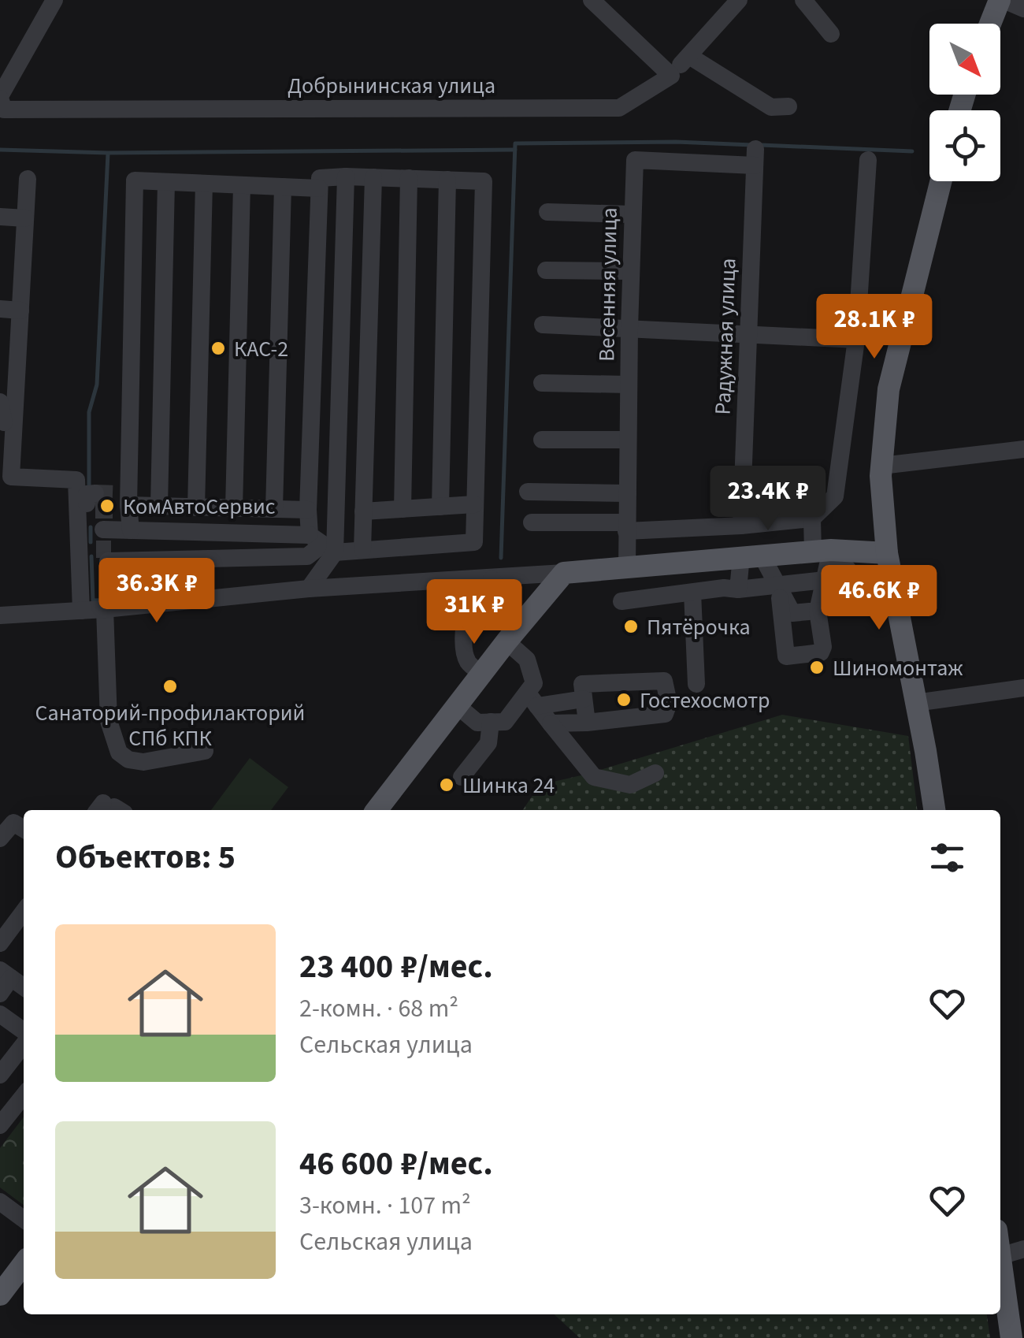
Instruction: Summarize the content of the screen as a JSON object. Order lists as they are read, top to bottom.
{
  "streets": {
    "street": ["Добрынинская улица", "Весенняя улица", "Радужная улица"]
  },
  "crossings": [
    ["Весенняя улица", "Радужная улица"]
  ],
  "places": [
    "КАС-2",
    "КомАвтоСервис",
    "Пятёрочка",
    "Шиномонтаж",
    "Санаторий-профилакторий СПб КПК",
    "Гостехосмотр",
    "Шинка 24"
  ],
  "north": "bottom right",
  "page": {
    "price": [
      "28.1K ₽",
      "23.4K ₽",
      "36.3K ₽",
      "46.6K ₽",
      "31K ₽"
    ],
    "heading": "Объектов: 5",
    "list": [
      {
        "name": "23 400 ₽/мес.",
        "note": "2-комн. · 68 m² · Сельская улица"
      },
      {
        "name": "46 600 ₽/мес.",
        "note": "3-комн. · 107 m² · Сельская улица"
      }
    ]
  }
}
